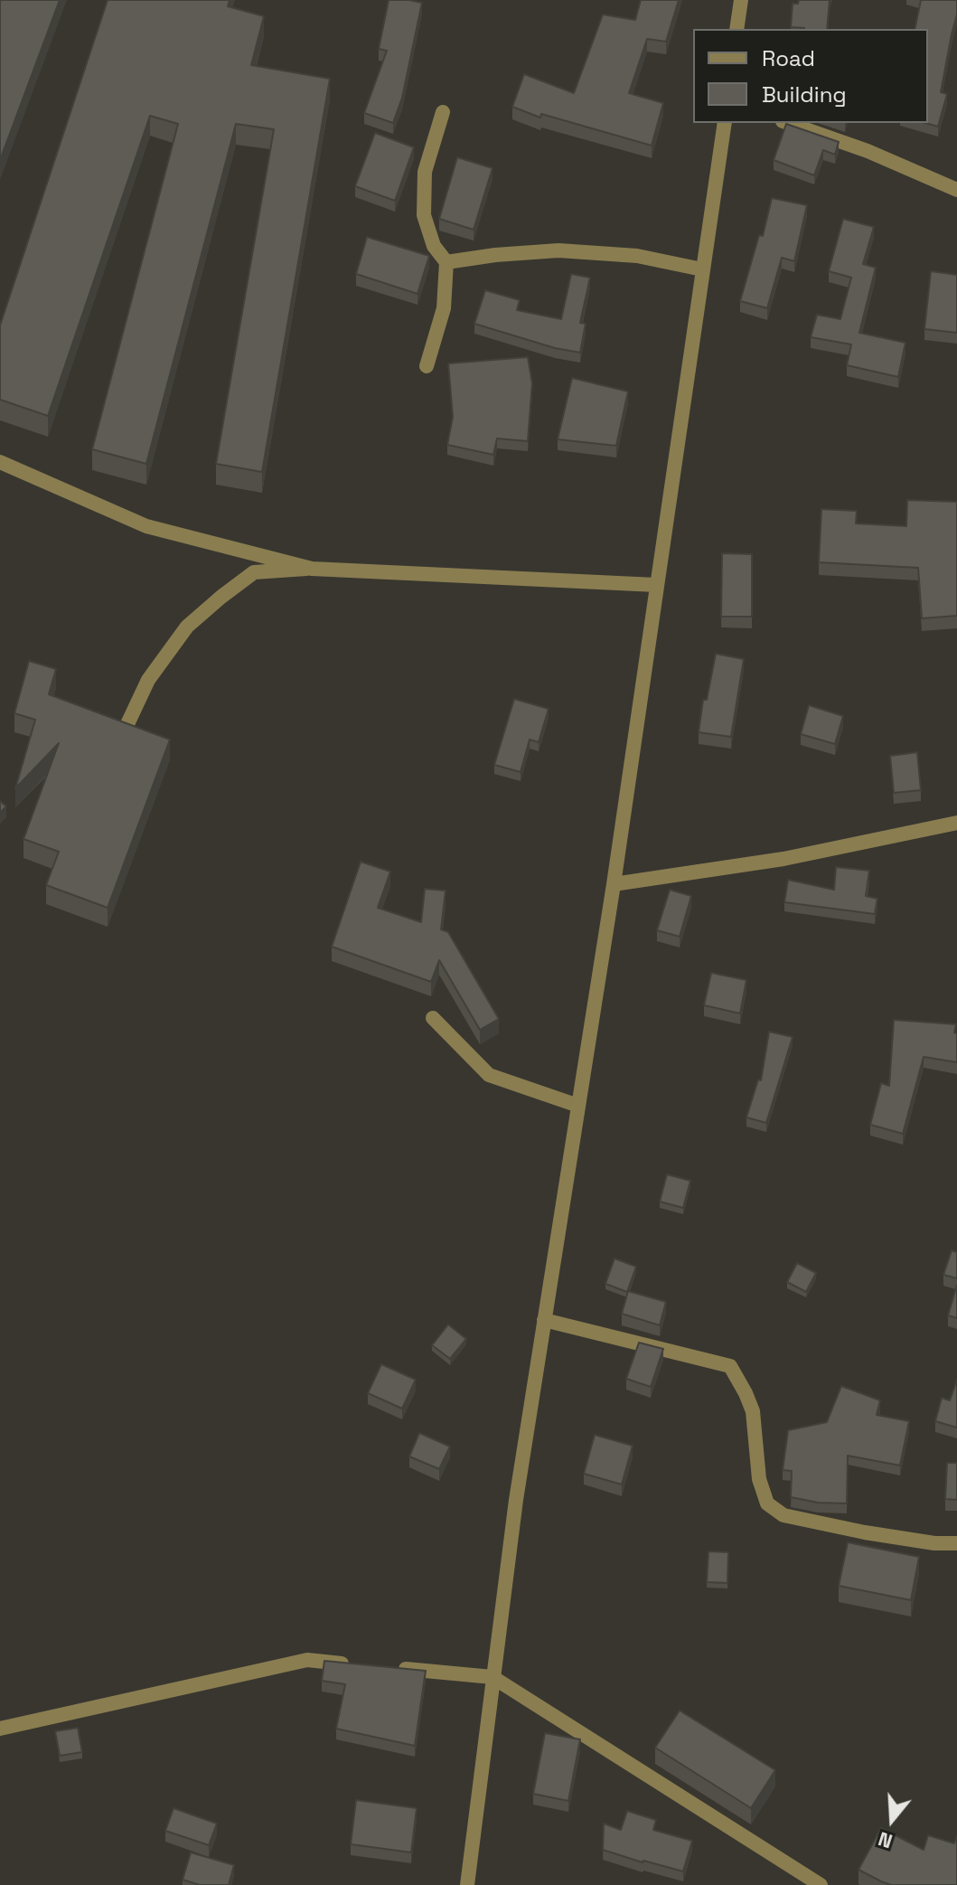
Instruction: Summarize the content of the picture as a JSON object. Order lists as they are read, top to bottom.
{
  "legend": ["Road", "Building"],
  "north": "bottom"
}
